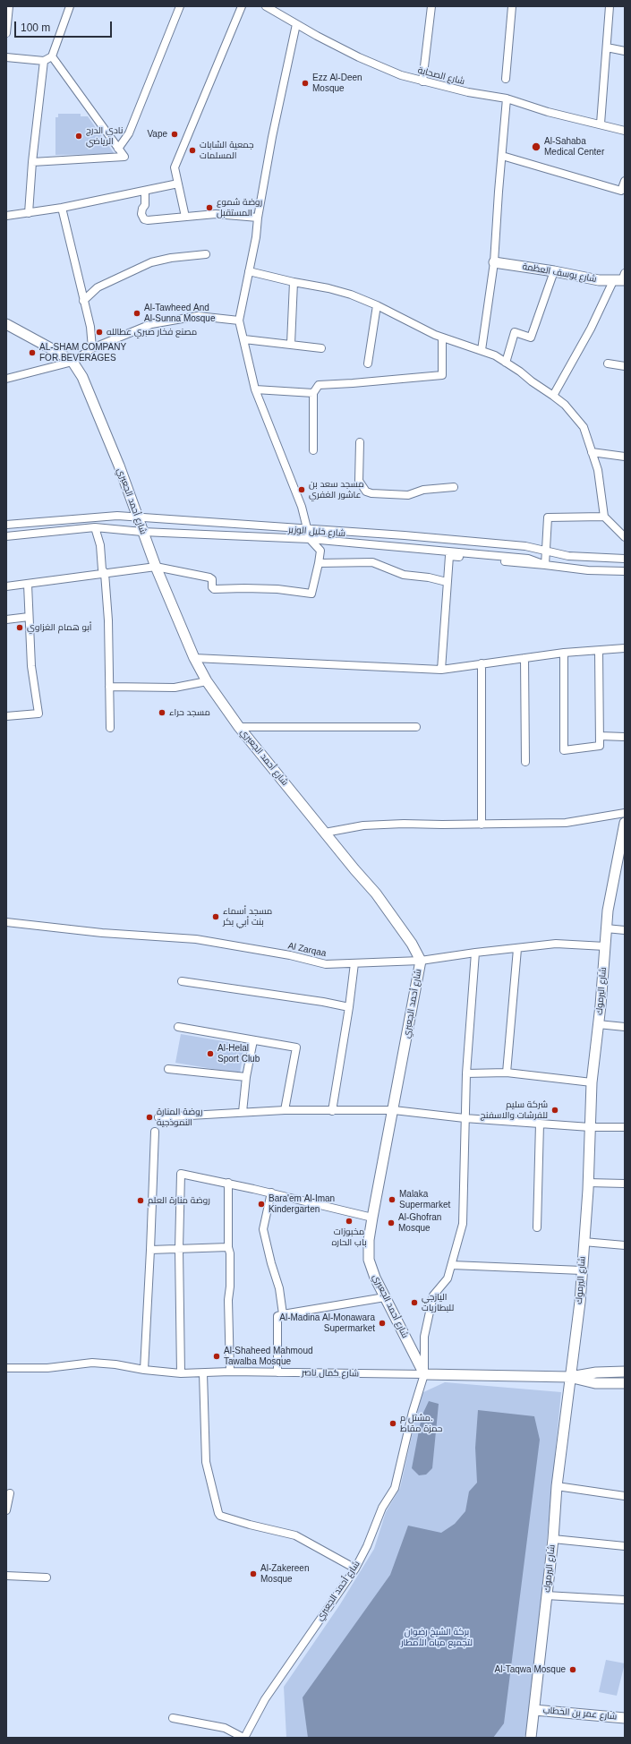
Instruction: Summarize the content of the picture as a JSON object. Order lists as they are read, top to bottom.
{
  "streets": {
    "street": [
      "شارع الصحابة",
      "شارع يوسف العظمة",
      "شارع أحمد الجعبري",
      "شارع خليل الوزير",
      "Al Zarqaa",
      "شارع اليرموك",
      "شارع كمال ناصر",
      "شارع عمر بن الخطاب"
    ]
  },
  "crossings": [
    ["شارع أحمد الجعبري", "شارع خليل الوزير"],
    ["شارع أحمد الجعبري", "Al Zarqaa"],
    ["شارع أحمد الجعبري", "شارع كمال ناصر"],
    ["Al Zarqaa", "شارع اليرموك"],
    ["شارع اليرموك", "شارع كمال ناصر"],
    ["شارع اليرموك", "شارع عمر بن الخطاب"]
  ],
  "parks": ["بركة الشيخ رضوان لتجميع مياه الأمطار"],
  "places": [
    "Ezz Al-Deen Mosque",
    "Vape",
    "نادي الدرج الرياضي",
    "Al-Sahaba Medical Center",
    "جمعية الشابات المسلمات",
    "روضة شموع المستقبل",
    "Al-Tawheed And Al-Sunna Mosque",
    "مصنع فخار صبري عطالله",
    "AL-SHAM COMPANY FOR BEVERAGES",
    "مسجد سعد بن عاشور الغفري",
    "أبو همام الغزاوي",
    "مسجد حراء",
    "مسجد أسماء بنت أبي بكر",
    "Al-Helal Sport Club",
    "شركة سليم للفرشات والاسفنج",
    "روضة المنارة النموذجية",
    "Malaka Supermarket",
    "روضة منارة العلم",
    "Bara'em Al-Iman Kindergarten",
    "مخبوزات باب الحاره",
    "Al-Ghofran Mosque",
    "اليازجي للبطاريات",
    "Al-Madina Al-Monawara Supermarket",
    "Al-Shaheed Mahmoud Tawalba Mosque",
    "مشتل م. حمزة مقاط",
    "Al-Zakereen Mosque",
    "Al-Taqwa Mosque"
  ],
  "scale_bar": "100 m"
}
